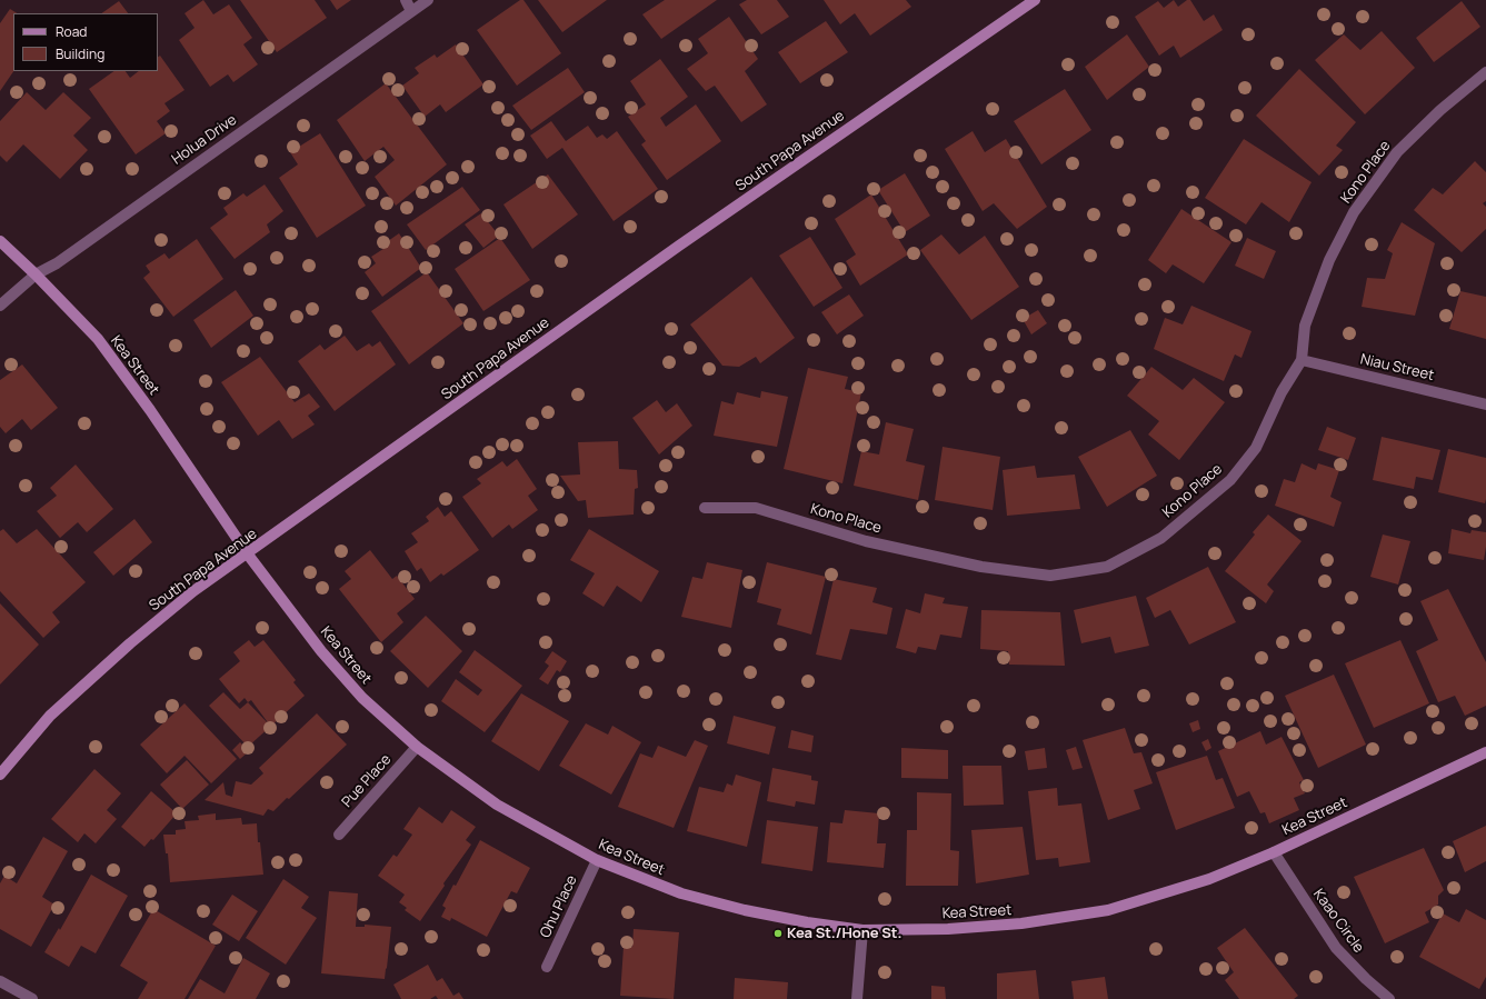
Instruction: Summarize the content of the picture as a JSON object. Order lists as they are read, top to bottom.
{
  "streets": {
    "street": [
      "Holua Drive",
      "South Papa Avenue",
      "Kono Place",
      "Kea Street",
      "Niau Street",
      "Pue Place",
      "Ohu Place",
      "Kaao Circle"
    ]
  },
  "crossings": [
    ["Holua Drive", "Kea Street"],
    ["South Papa Avenue", "Kea Street"],
    ["Kono Place", "Niau Street"],
    ["Kea Street", "Pue Place"],
    ["Kea Street", "Ohu Place"],
    ["Kea Street", "Kaao Circle"]
  ],
  "places": ["Kea St./Hone St."],
  "legend": ["Road", "Building"]
}
